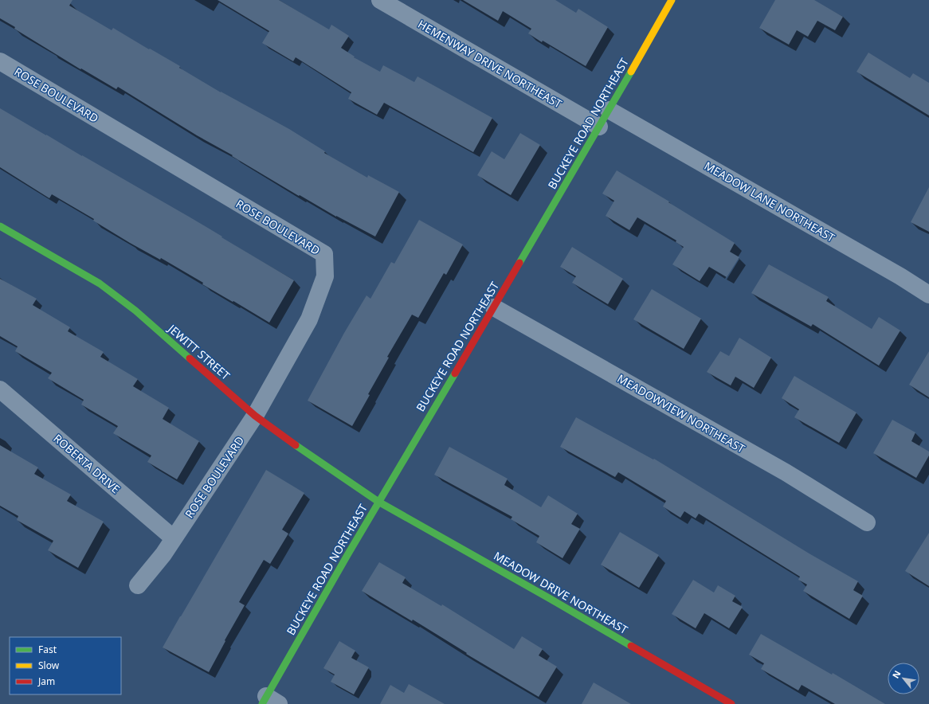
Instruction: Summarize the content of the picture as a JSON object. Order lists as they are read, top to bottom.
{
  "streets": {
    "street": [
      "HEMENWAY DRIVE NORTHEAST",
      "ROSE BOULEVARD",
      "BUCKEYE ROAD NORTHEAST",
      "MEADOW LANE NORTHEAST",
      "JEWITT STREET",
      "MEADOWVIEW NORTHEAST",
      "ROBERTA DRIVE",
      "MEADOW DRIVE NORTHEAST"
    ]
  },
  "crossings": [
    ["HEMENWAY DRIVE NORTHEAST", "BUCKEYE ROAD NORTHEAST"],
    ["ROSE BOULEVARD", "JEWITT STREET"],
    ["ROSE BOULEVARD", "ROBERTA DRIVE"],
    ["BUCKEYE ROAD NORTHEAST", "MEADOW LANE NORTHEAST"],
    ["BUCKEYE ROAD NORTHEAST", "JEWITT STREET"],
    ["BUCKEYE ROAD NORTHEAST", "MEADOWVIEW NORTHEAST"],
    ["BUCKEYE ROAD NORTHEAST", "MEADOW DRIVE NORTHEAST"],
    ["JEWITT STREET", "MEADOW DRIVE NORTHEAST"]
  ],
  "legend": ["Fast", "Slow", "Jam"],
  "north": "top left"
}
